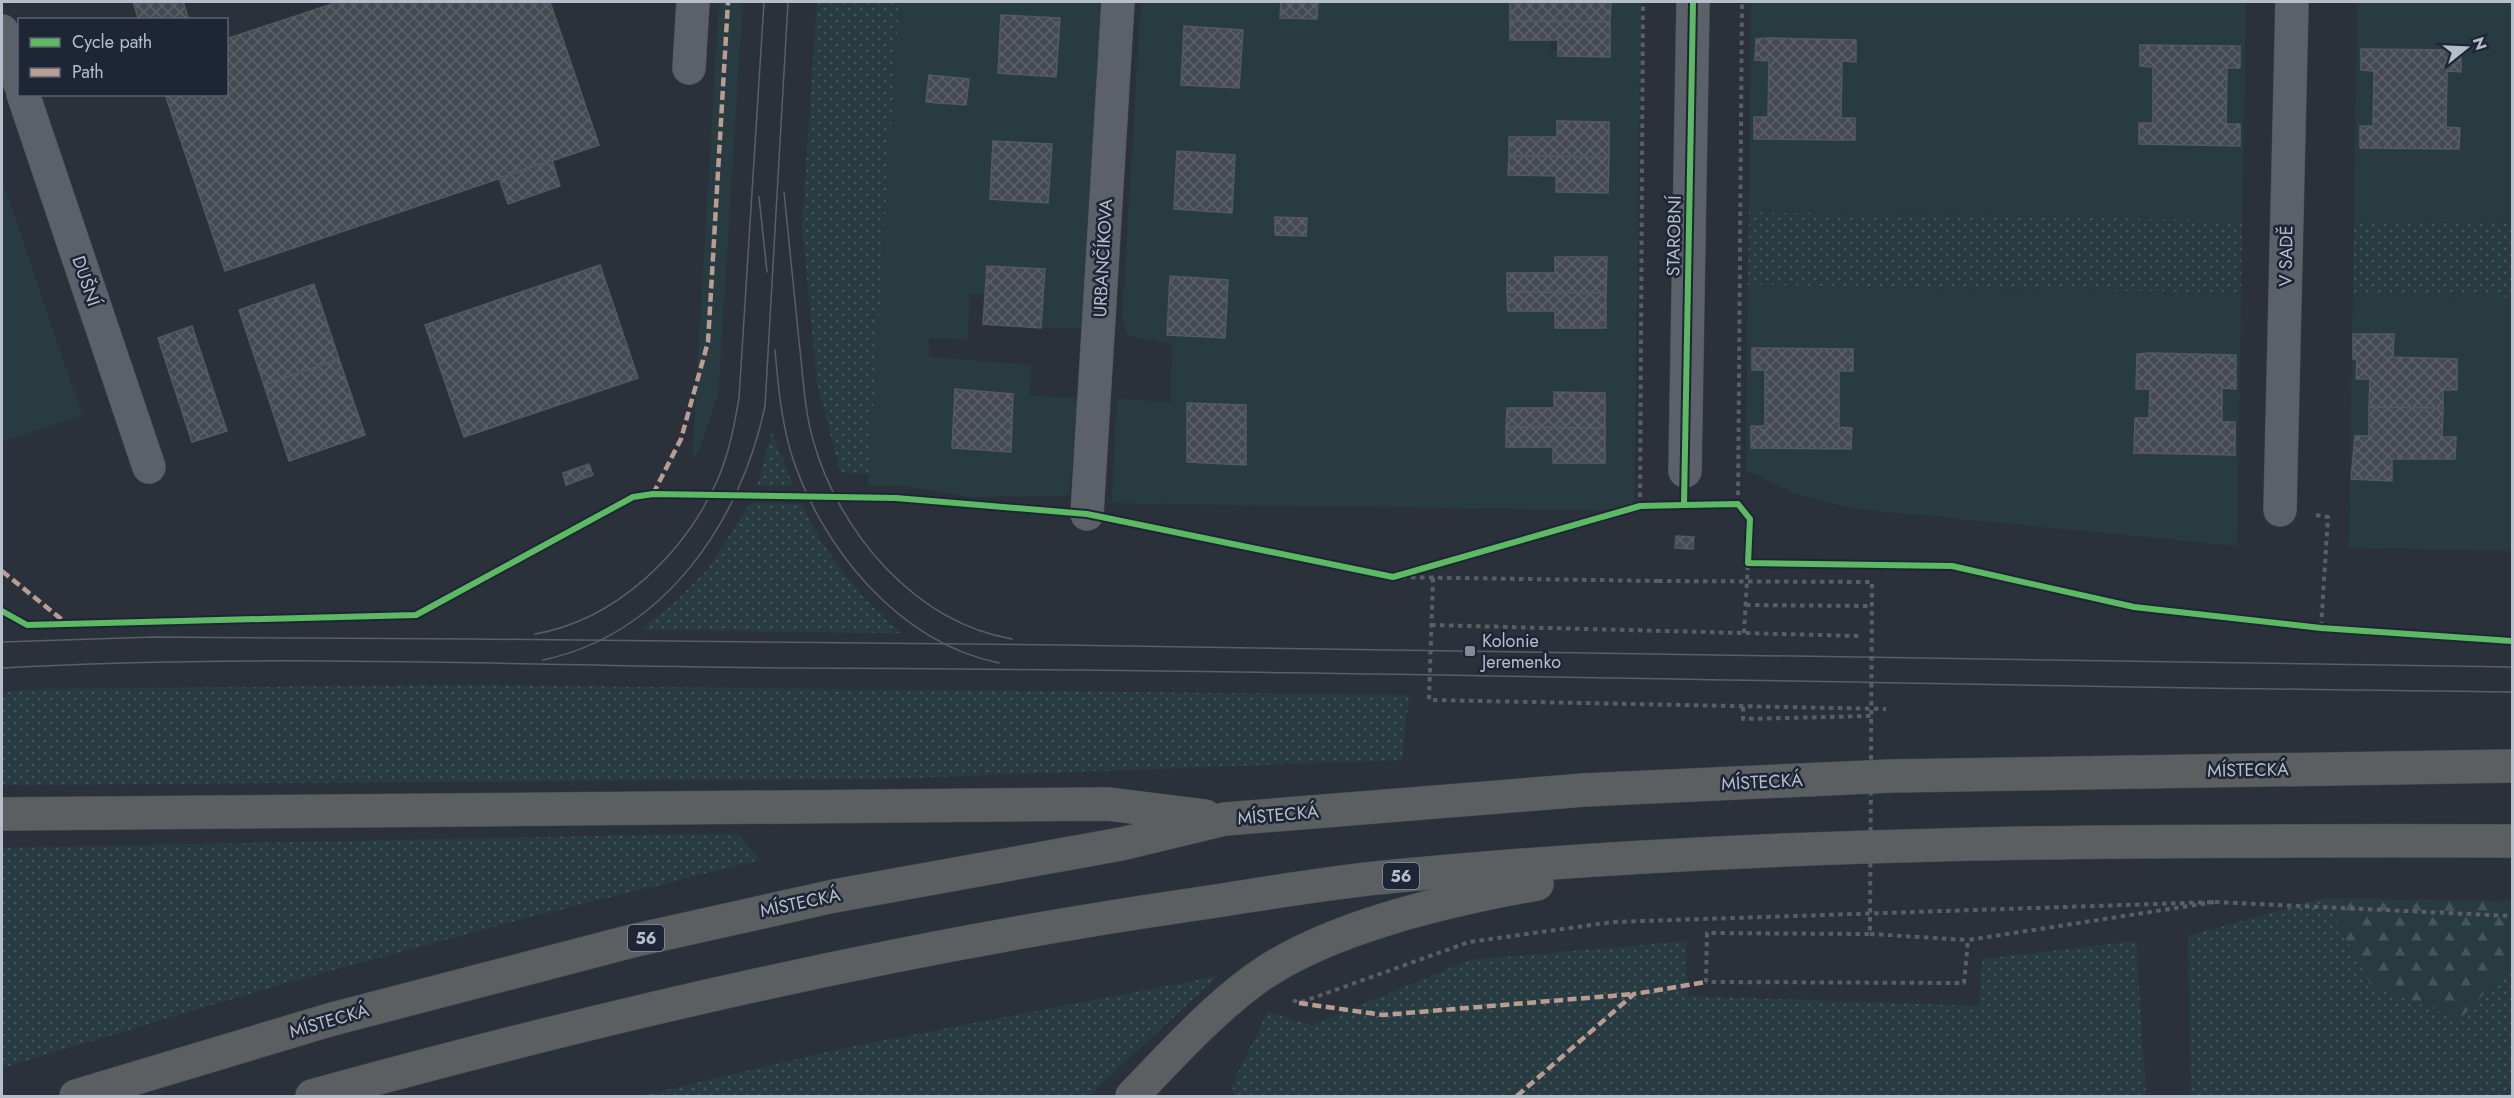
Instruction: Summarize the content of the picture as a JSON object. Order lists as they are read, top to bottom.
{
  "streets": {
    "highway": ["MÍSTECKÁ", "56"],
    "street": [
      "STAROBNÍ",
      "V SADĚ",
      "URBANČÍKOVA",
      "DUŠNÍ"
    ]
  },
  "places": {
    "transit": ["Kolonie Jeremenko"]
  },
  "legend": ["Cycle path", "Path"],
  "north": "right"
}
